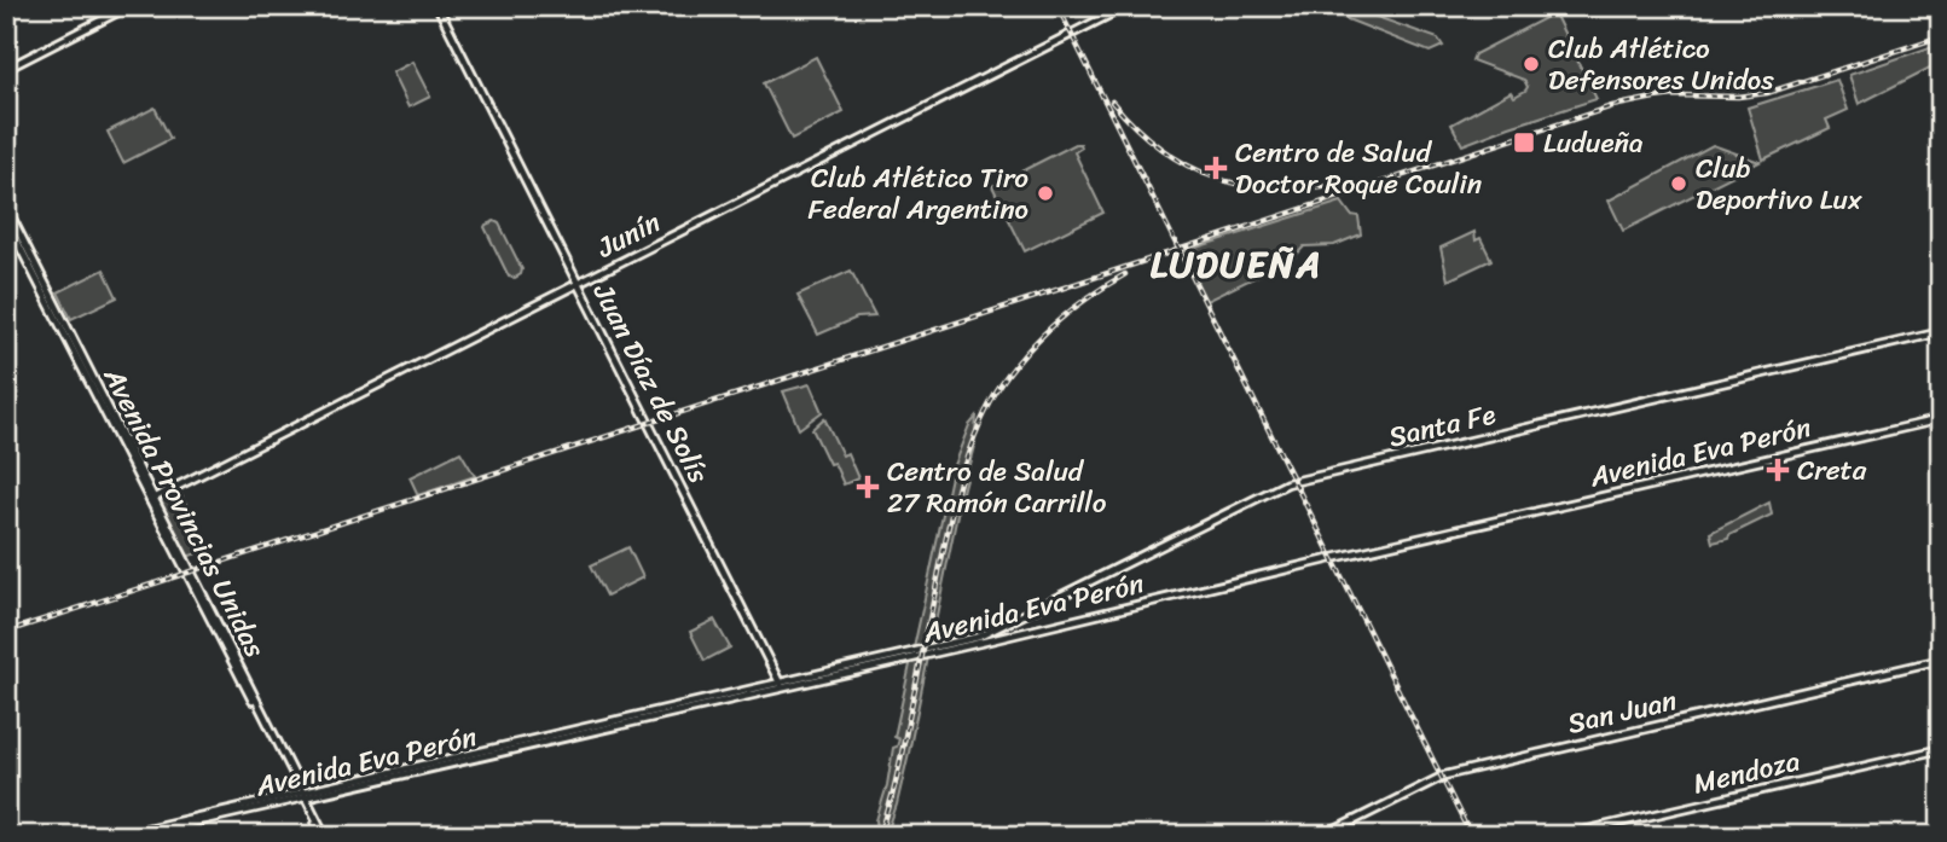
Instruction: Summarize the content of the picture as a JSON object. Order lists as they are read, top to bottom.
{
  "streets": {
    "main road": [
      "Junín",
      "Juan Díaz de Solís",
      "Santa Fe",
      "Avenida Eva Perón",
      "Avenida Provincias Unidas",
      "San Juan",
      "Mendoza"
    ]
  },
  "crossings": [
    ["Junín", "Juan Díaz de Solís"],
    ["Junín", "Avenida Provincias Unidas"],
    ["Juan Díaz de Solís", "Avenida Eva Perón"],
    ["Santa Fe", "Avenida Eva Perón"],
    ["Avenida Eva Perón", "Avenida Provincias Unidas"]
  ],
  "districts": ["LUDUEÑA"],
  "places": {
    "other": ["Club Atlético Defensores Unidos", "Club Deportivo Lux", "Club Atlético Tiro Federal Argentino"],
    "transit": ["Ludueña"],
    "health": ["Centro de Salud Doctor Roque Coulin", "Creta", "Centro de Salud 27 Ramón Carrillo"]
  }
}
